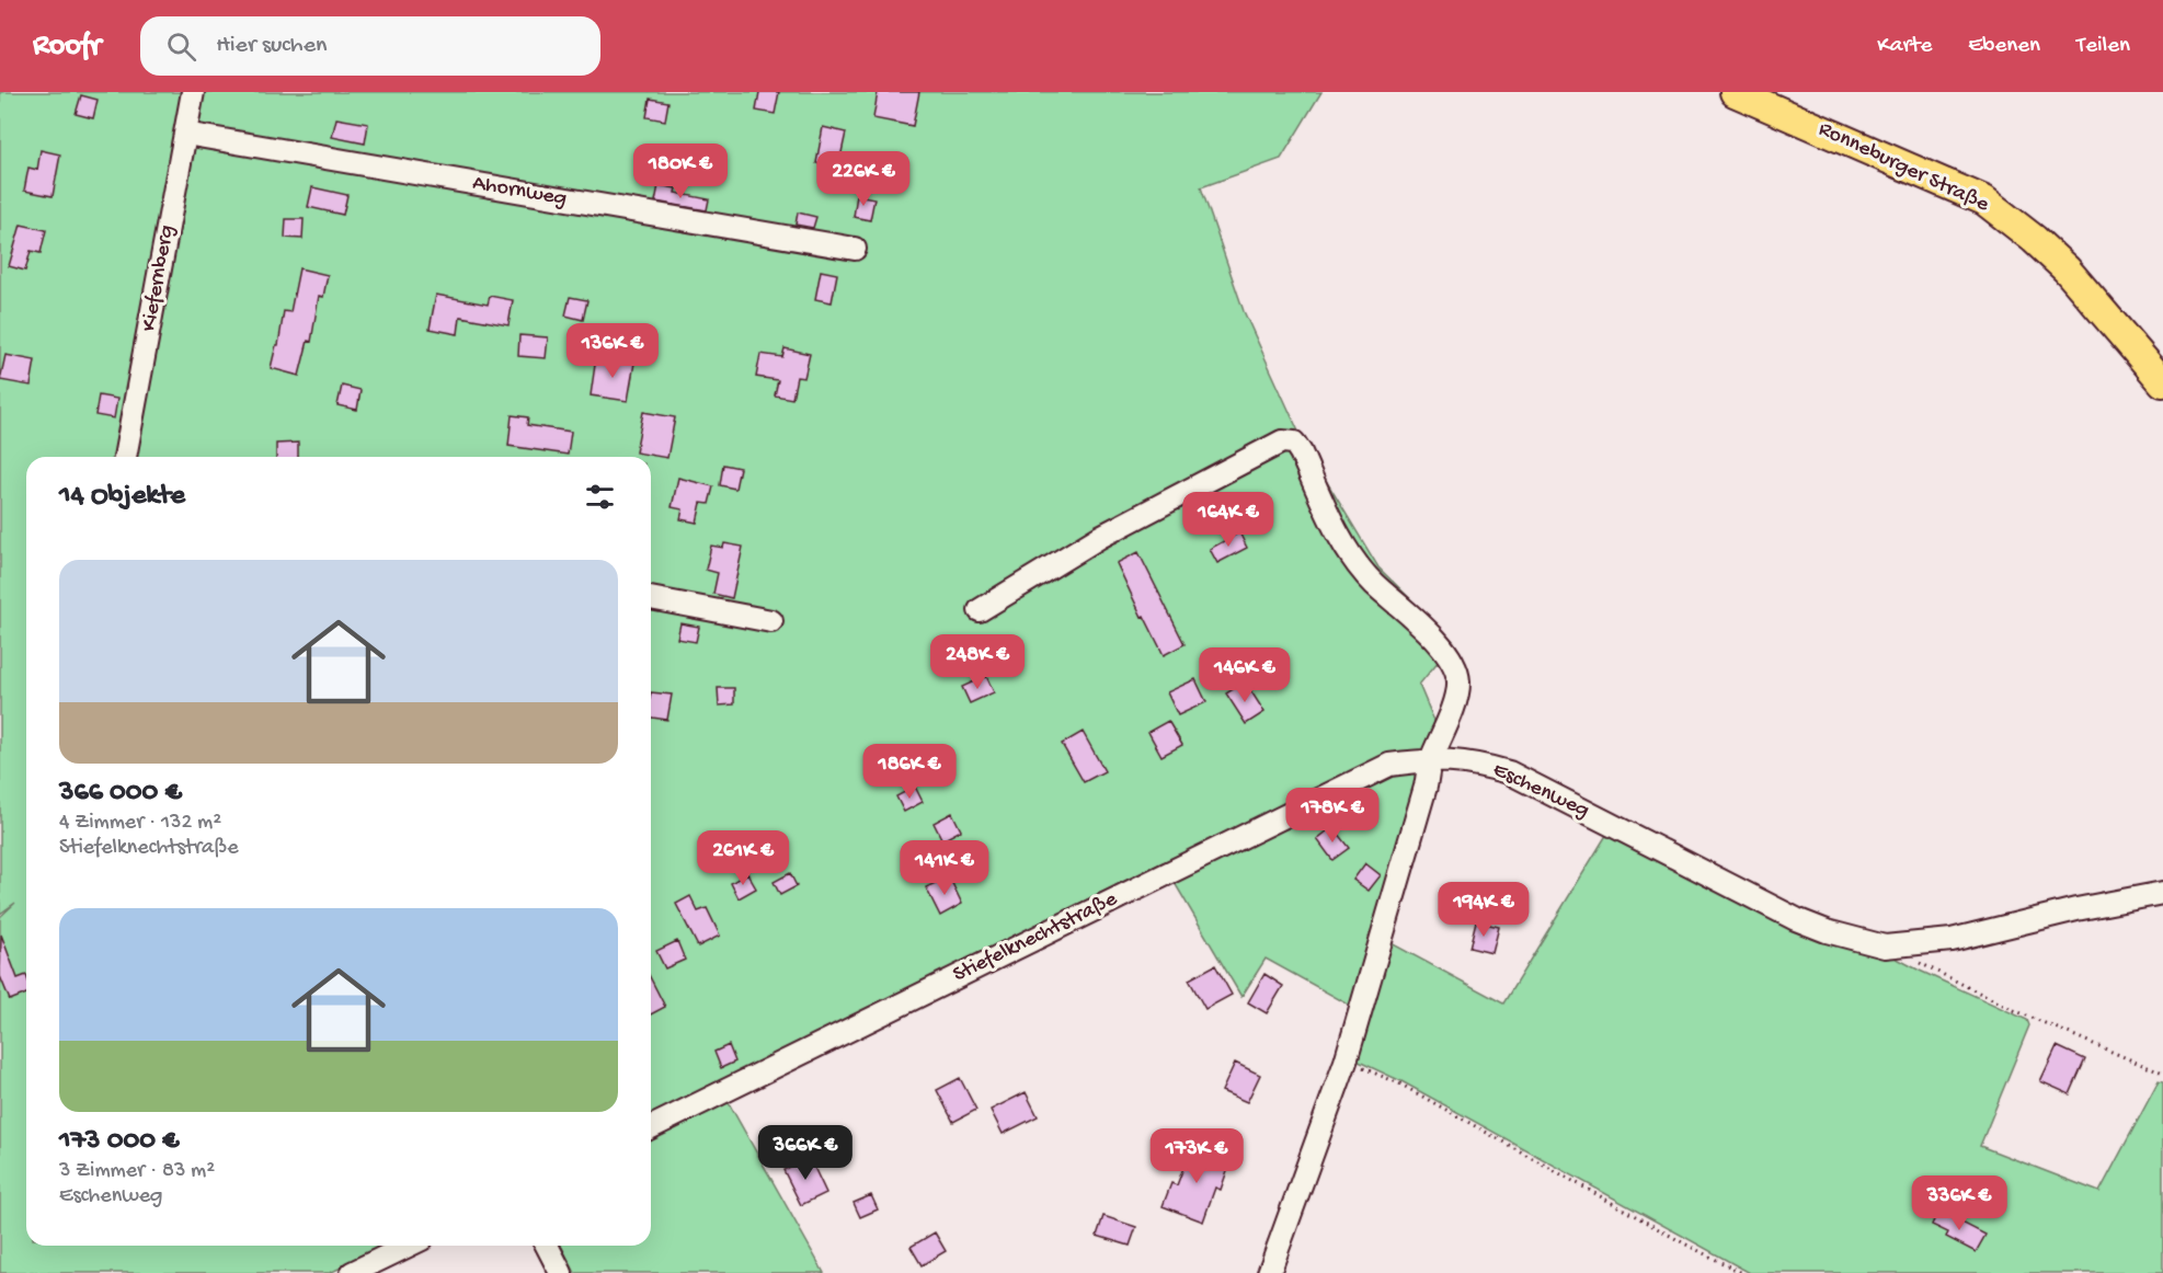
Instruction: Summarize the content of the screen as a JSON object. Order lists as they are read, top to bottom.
{
  "streets": {
    "main road": ["Ronneburger Straße"],
    "street": [
      "Ahornweg",
      "Kiefernberg",
      "Eschenweg",
      "Stiefelknechtstraße"
    ]
  },
  "crossings": [
    ["Ahornweg", "Kiefernberg"],
    ["Eschenweg", "Stiefelknechtstraße"]
  ],
  "page": {
    "header": "Roofr",
    "search": "Hier suchen",
    "nav": ["Karte", "Ebenen", "Teilen"],
    "price": [
      "180K €",
      "226K €",
      "136K €",
      "164K €",
      "248K €",
      "146K €",
      "186K €",
      "178K €",
      "261K €",
      "141K €",
      "194K €",
      "366K €",
      "173K €",
      "336K €"
    ],
    "heading": "14 Objekte",
    "list": [
      {
        "name": "366 000 €",
        "note": "4 Zimmer · 132 m² · Stiefelknechtstraße"
      },
      {
        "name": "173 000 €",
        "note": "3 Zimmer · 83 m² · Eschenweg"
      }
    ]
  }
}
